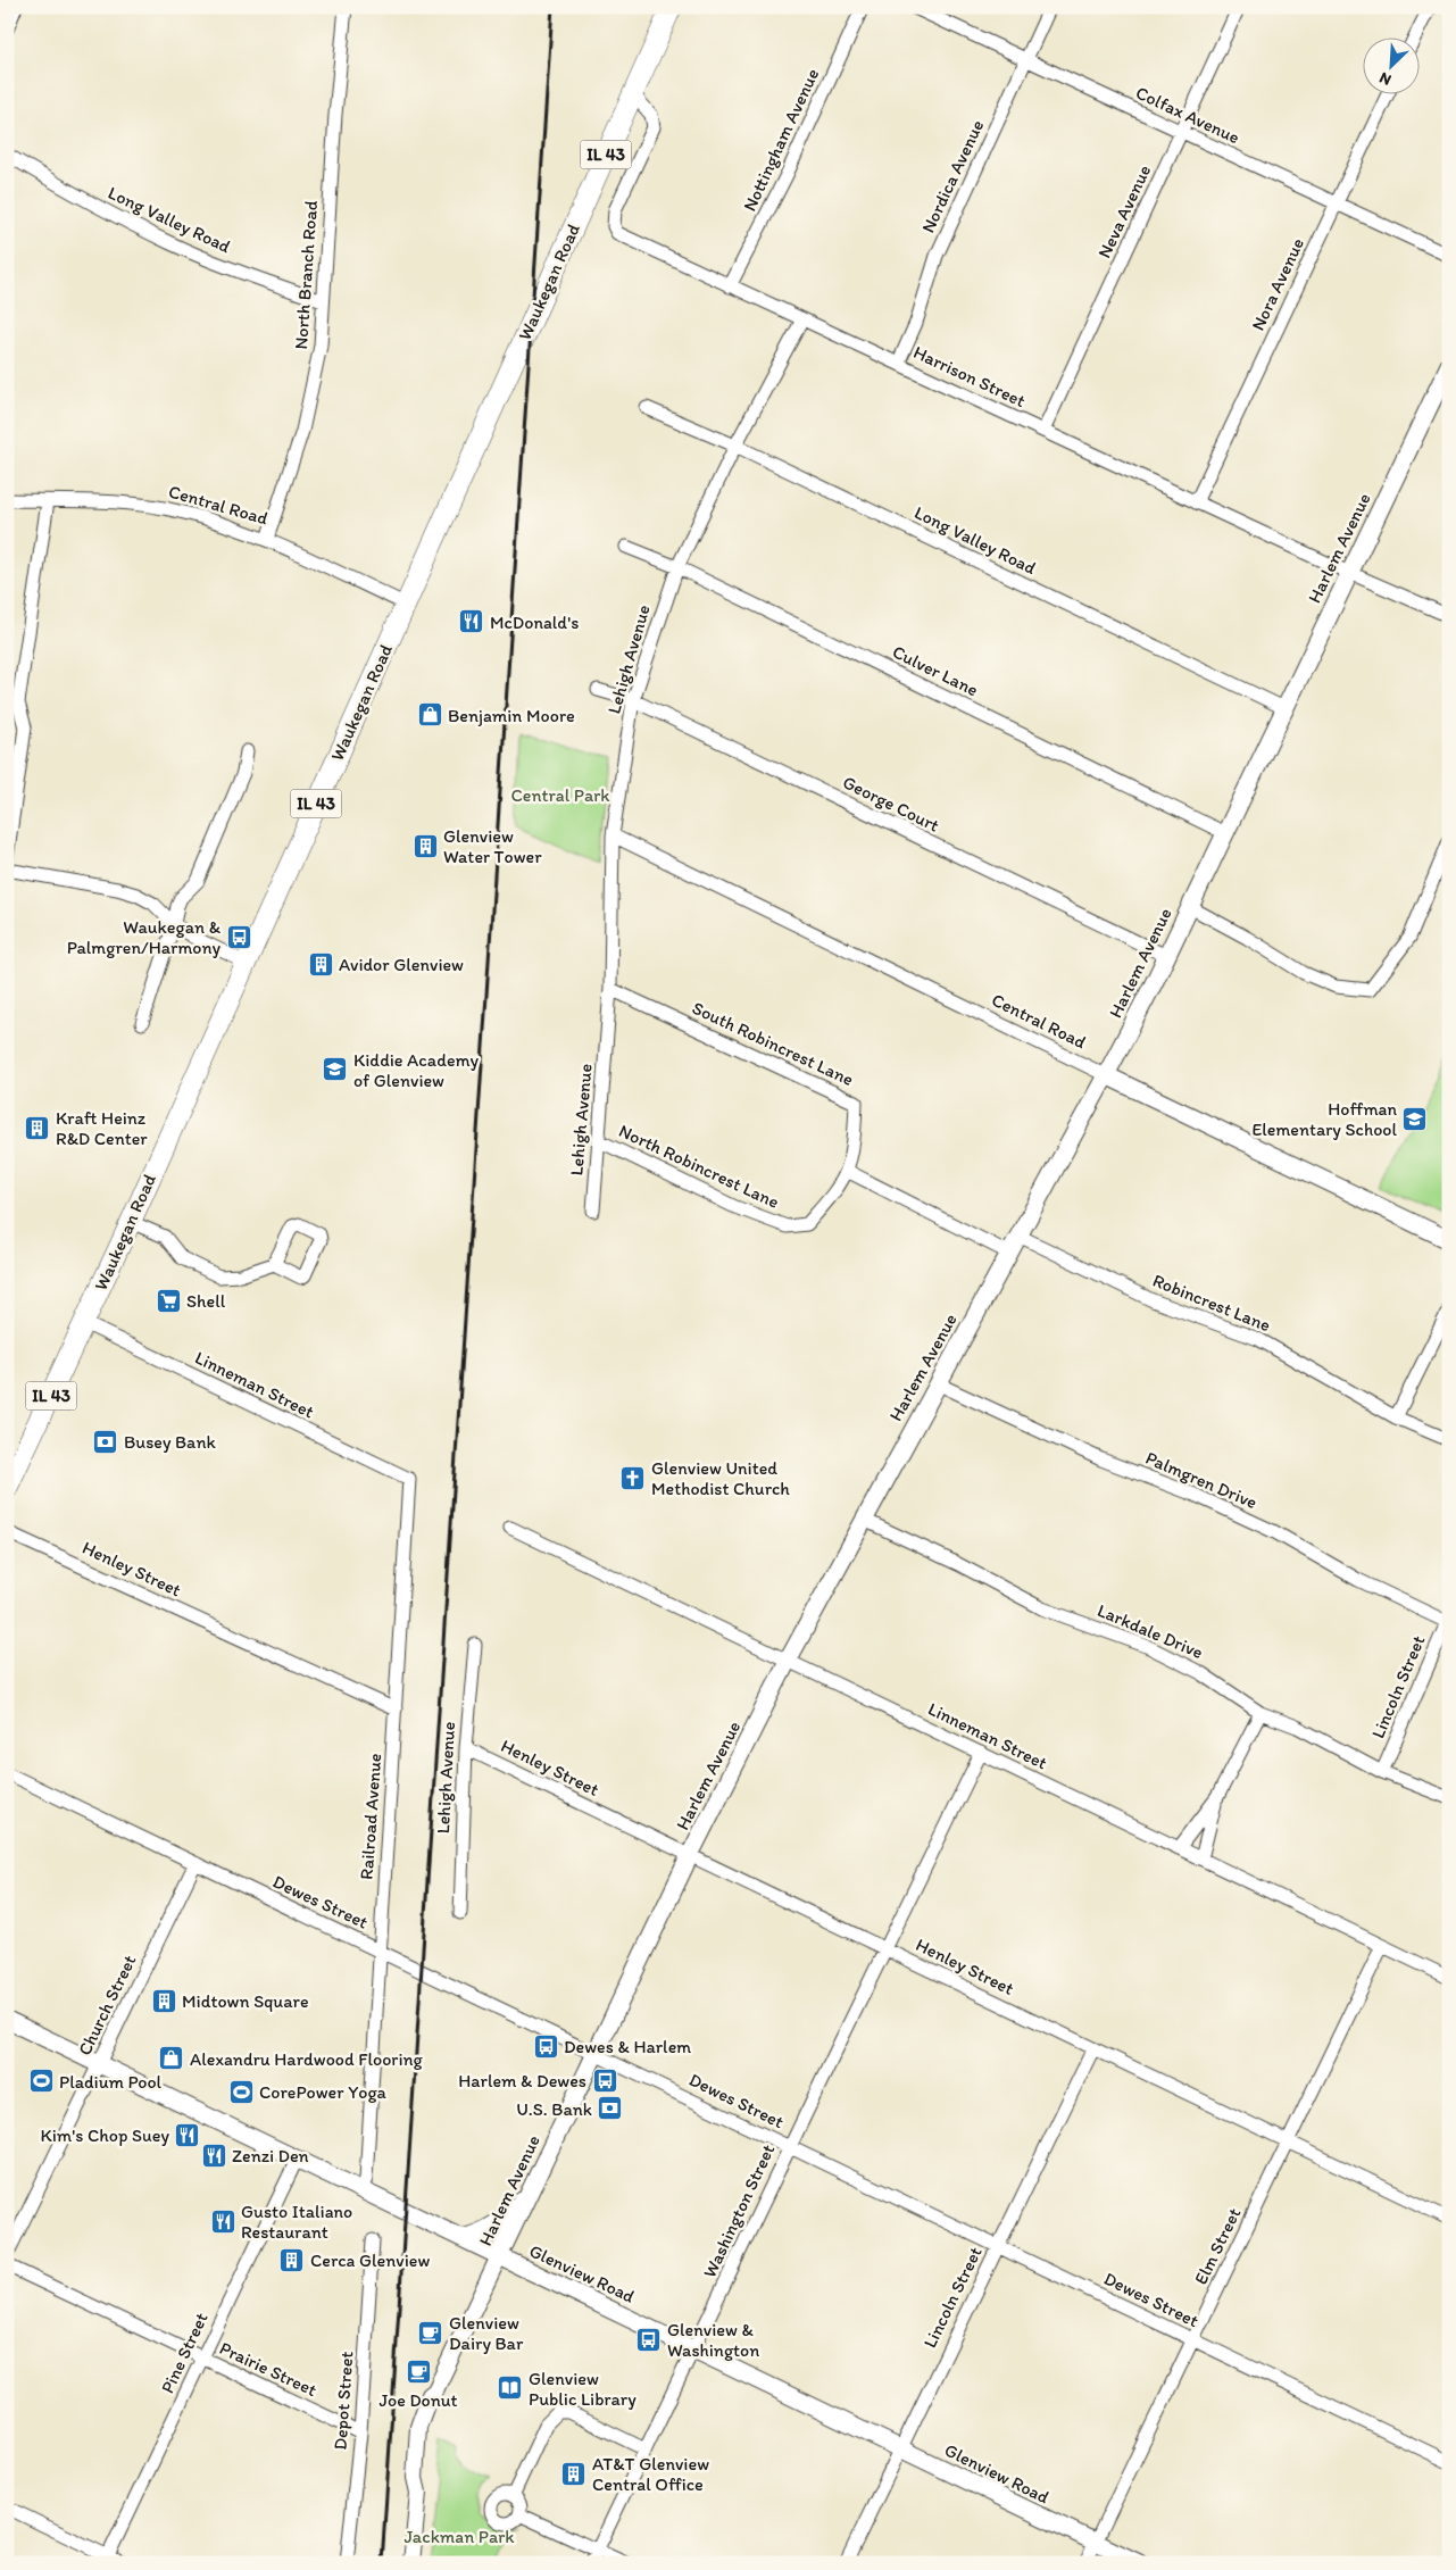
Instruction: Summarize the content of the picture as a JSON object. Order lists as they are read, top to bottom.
{
  "streets": {
    "main road": [
      "IL 43",
      "Waukegan Road",
      "Central Road",
      "Harlem Avenue",
      "Glenview Road"
    ],
    "street": [
      "Colfax Avenue",
      "Nottingham Avenue",
      "Nordica Avenue",
      "Neva Avenue",
      "Long Valley Road",
      "North Branch Road",
      "Nora Avenue",
      "Harrison Street",
      "Lehigh Avenue",
      "Culver Lane",
      "George Court",
      "South Robincrest Lane",
      "North Robincrest Lane",
      "Robincrest Lane",
      "Linneman Street",
      "Palmgren Drive",
      "Henley Street",
      "Larkdale Drive",
      "Lincoln Street",
      "Railroad Avenue",
      "Dewes Street",
      "Church Street",
      "Washington Street",
      "Elm Street",
      "Pine Street",
      "Prairie Street",
      "Depot Street"
    ]
  },
  "crossings": [
    ["Colfax Avenue", "Nordica Avenue"],
    ["Colfax Avenue", "Neva Avenue"],
    ["Colfax Avenue", "Nora Avenue"],
    ["Nottingham Avenue", "Harrison Street"],
    ["Nordica Avenue", "Harrison Street"],
    ["Neva Avenue", "Harrison Street"],
    ["Long Valley Road", "North Branch Road"],
    ["Long Valley Road", "Harlem Avenue"],
    ["Long Valley Road", "Lehigh Avenue"],
    ["North Branch Road", "Central Road"],
    ["Waukegan Road", "Harrison Street"],
    ["Waukegan Road", "Central Road"],
    ["Waukegan Road", "Linneman Street"],
    ["Nora Avenue", "Harrison Street"],
    ["Harrison Street", "Harlem Avenue"],
    ["Harrison Street", "Lehigh Avenue"],
    ["Central Road", "Harlem Avenue"],
    ["Central Road", "Lehigh Avenue"],
    ["Harlem Avenue", "Culver Lane"],
    ["Harlem Avenue", "George Court"],
    ["Harlem Avenue", "Robincrest Lane"],
    ["Harlem Avenue", "Linneman Street"],
    ["Harlem Avenue", "Palmgren Drive"],
    ["Harlem Avenue", "Henley Street"],
    ["Harlem Avenue", "Larkdale Drive"],
    ["Harlem Avenue", "Dewes Street"],
    ["Harlem Avenue", "Glenview Road"],
    ["Lehigh Avenue", "Culver Lane"],
    ["Lehigh Avenue", "George Court"],
    ["Lehigh Avenue", "South Robincrest Lane"],
    ["Lehigh Avenue", "North Robincrest Lane"],
    ["Lehigh Avenue", "Henley Street"],
    ["South Robincrest Lane", "North Robincrest Lane"],
    ["Linneman Street", "Railroad Avenue"],
    ["Linneman Street", "Washington Street"],
    ["Linneman Street", "Elm Street"],
    ["Palmgren Drive", "Lincoln Street"],
    ["Henley Street", "Lincoln Street"],
    ["Henley Street", "Railroad Avenue"],
    ["Henley Street", "Washington Street"],
    ["Henley Street", "Elm Street"],
    ["Larkdale Drive", "Lincoln Street"],
    ["Lincoln Street", "Dewes Street"],
    ["Lincoln Street", "Glenview Road"],
    ["Railroad Avenue", "Dewes Street"],
    ["Railroad Avenue", "Glenview Road"],
    ["Dewes Street", "Church Street"],
    ["Dewes Street", "Washington Street"],
    ["Dewes Street", "Elm Street"],
    ["Church Street", "Glenview Road"],
    ["Washington Street", "Glenview Road"],
    ["Elm Street", "Glenview Road"],
    ["Glenview Road", "Pine Street"],
    ["Pine Street", "Prairie Street"],
    ["Prairie Street", "Depot Street"]
  ],
  "parks": ["Central Park", "Jackman Park"],
  "places": {
    "restaurant": [
      "McDonald's",
      "Kim's Chop Suey",
      "Zenzi Den",
      "Gusto Italiano Restaurant"
    ],
    "shop": ["Benjamin Moore", "Alexandru Hardwood Flooring"],
    "building": [
      "Glenview Water Tower",
      "Avidor Glenview",
      "Kraft Heinz R&D Center",
      "Midtown Square",
      "Cerca Glenview",
      "AT&T Glenview Central Office"
    ],
    "bus stop": [
      "Waukegan & Palmgren/Harmony",
      "Dewes & Harlem",
      "Harlem & Dewes",
      "Glenview & Washington"
    ],
    "school or university": ["Kiddie Academy of Glenview", "Hoffman Elementary School"],
    "supermarket": ["Shell"],
    "bank": ["Busey Bank", "U.S. Bank"],
    "church": ["Glenview United Methodist Church"],
    "sports": ["Pladium Pool", "CorePower Yoga"],
    "cafe": ["Glenview Dairy Bar", "Joe Donut"],
    "library": ["Glenview Public Library"]
  },
  "north": "bottom left"
}
